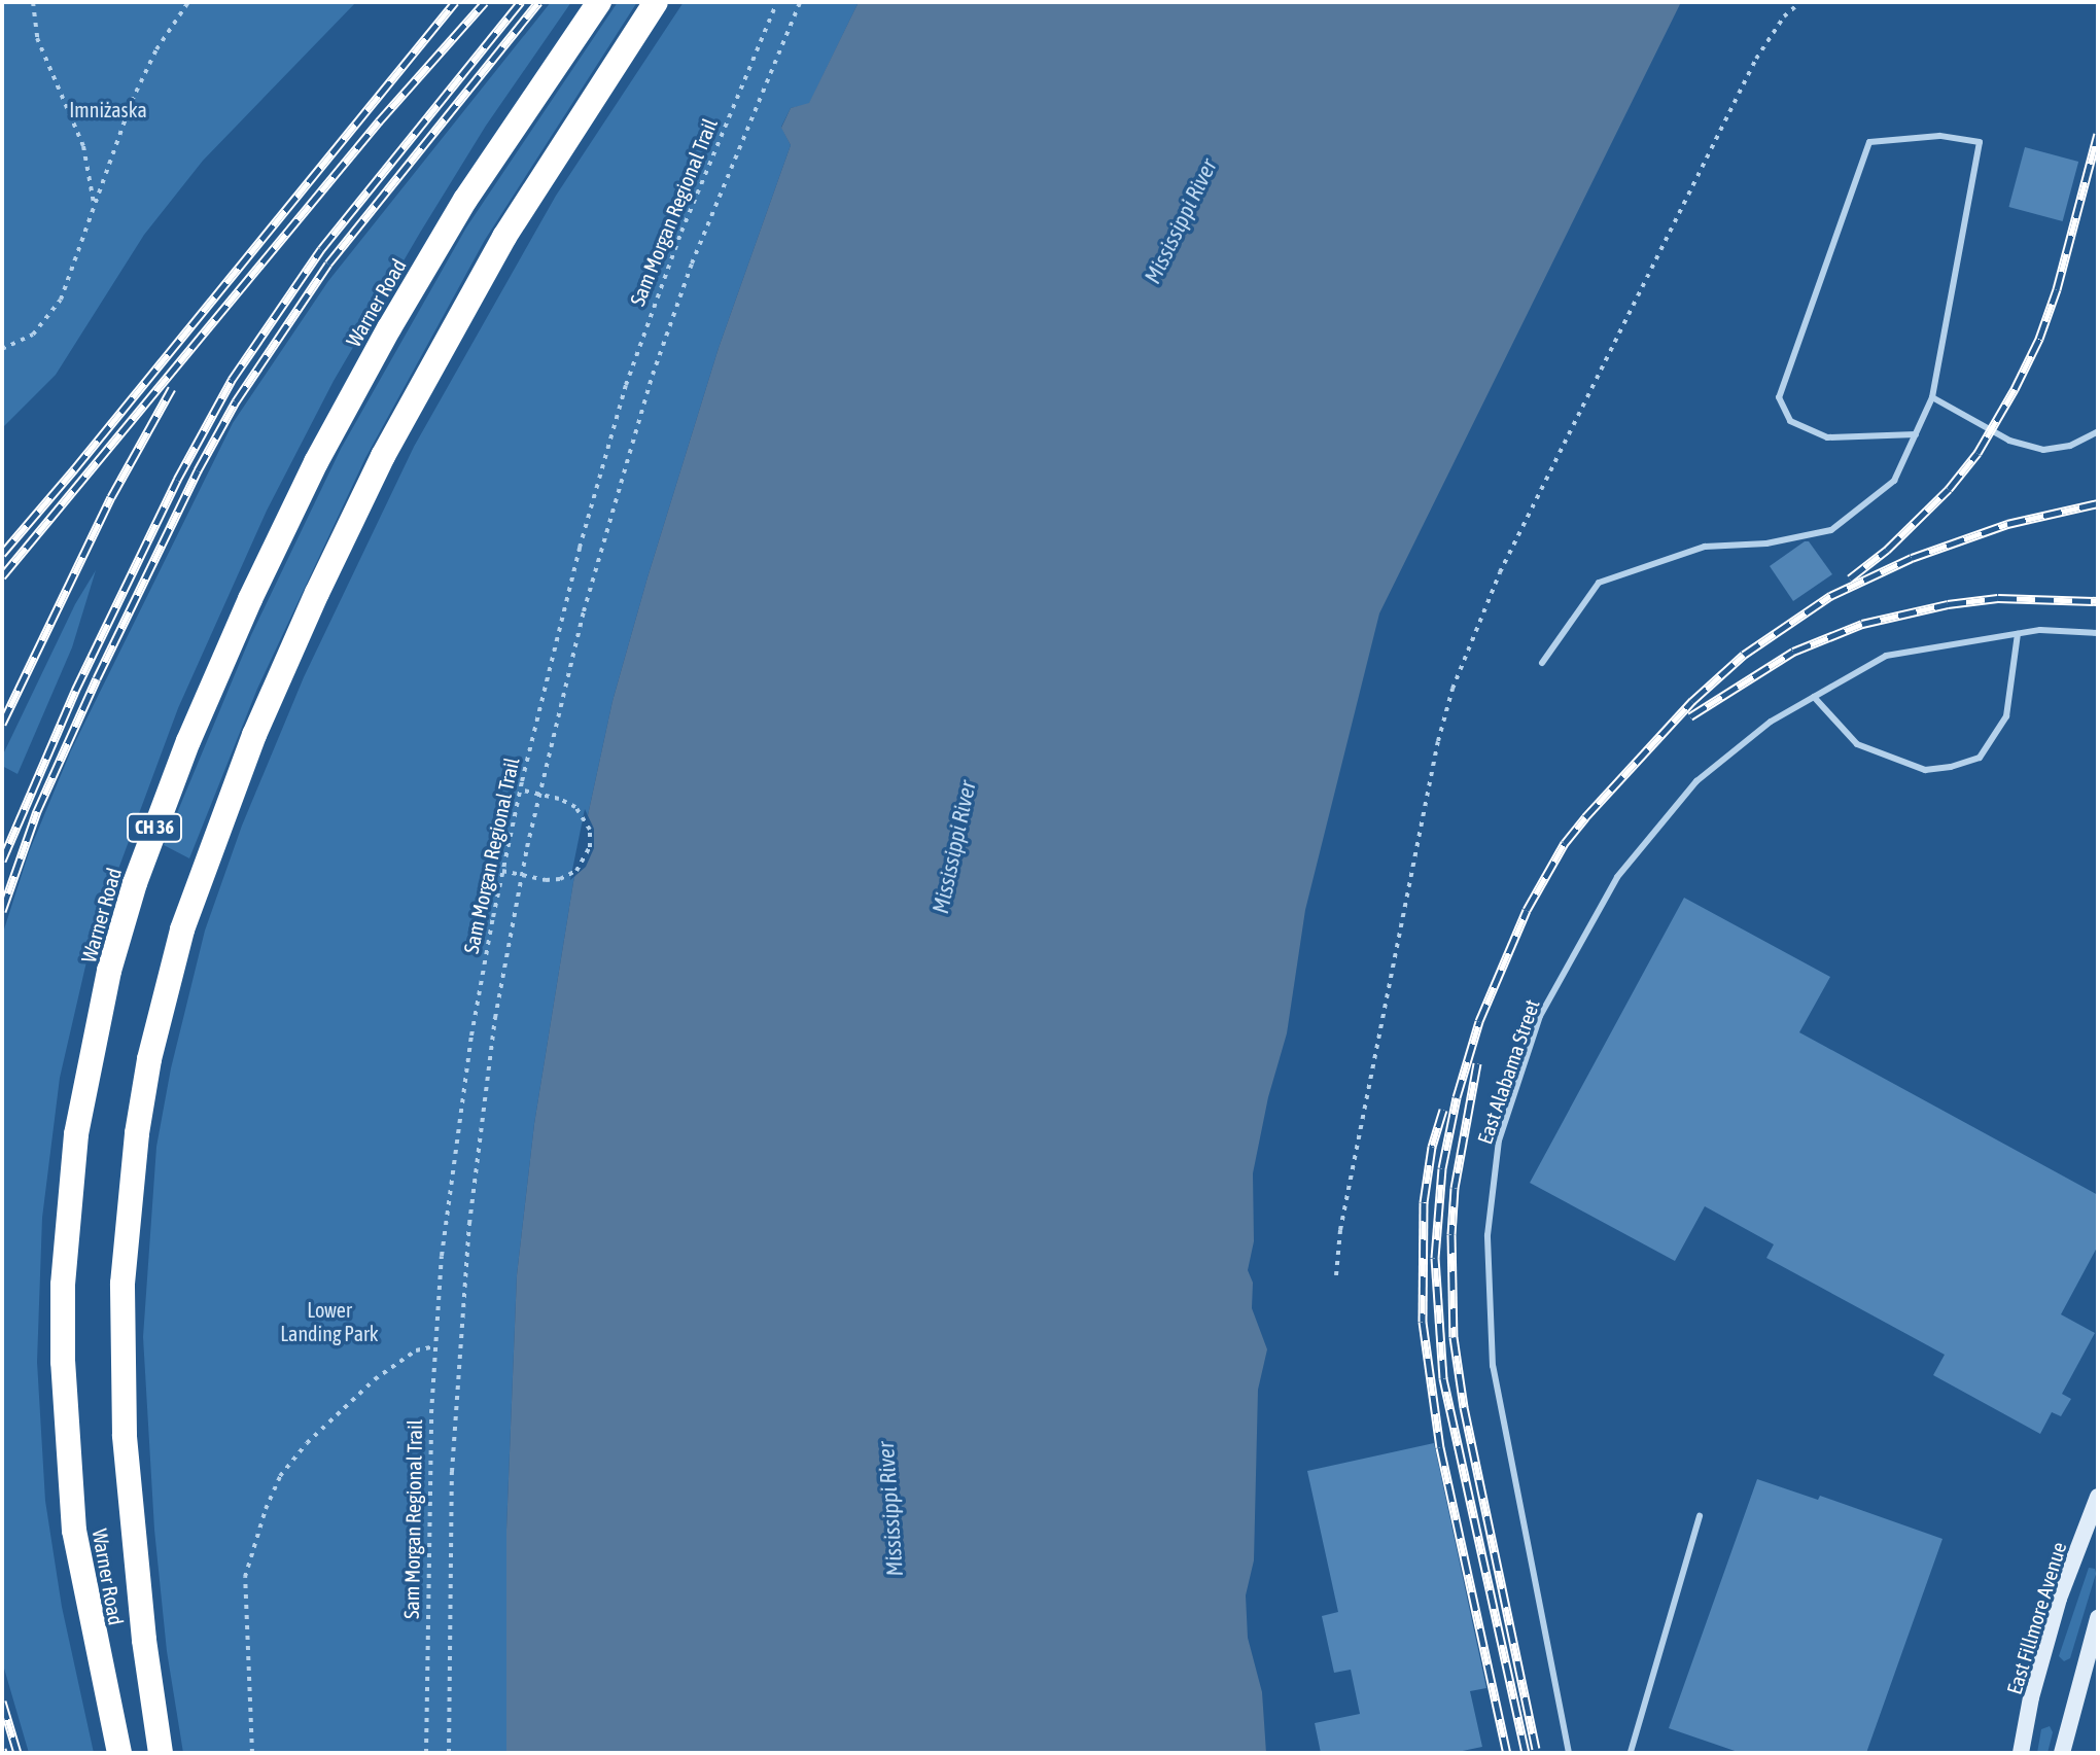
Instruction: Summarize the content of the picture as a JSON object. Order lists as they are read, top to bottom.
{
  "streets": {
    "highway": ["Warner Road", "CH 36"],
    "street": ["East Fillmore Avenue"],
    "lane": ["East Alabama Street"],
    "path": ["Sam Morgan Regional Trail"]
  },
  "water": ["Mississippi River"],
  "parks": ["Imniżaska", "Lower Landing Park"]
}
